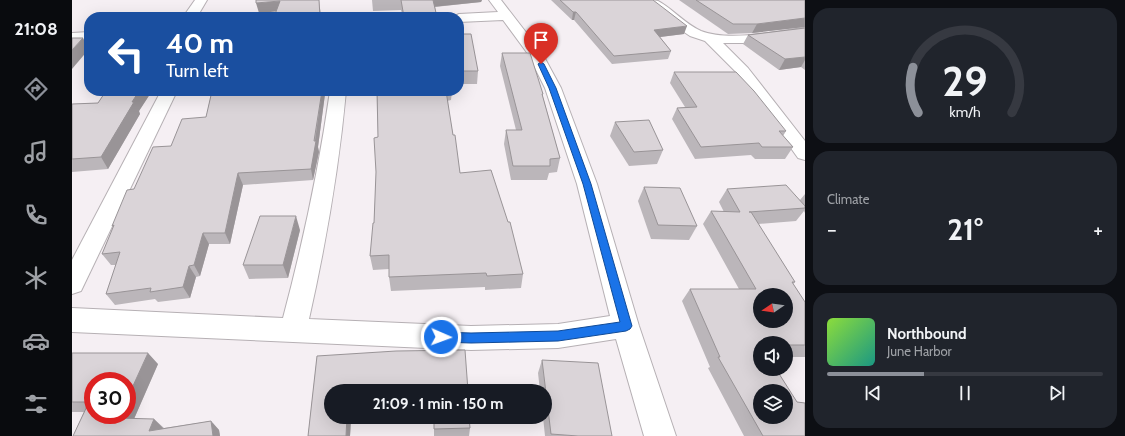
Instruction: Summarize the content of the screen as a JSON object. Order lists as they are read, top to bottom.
{
  "north": "left",
  "page": {
    "tabs": "21:08",
    "turn": ["40 m", "Turn left"],
    "tile": "Climate",
    "heat": ["−", "21°", "+"],
    "song": ["Northbound", "June Harbor"],
    "limit": "30",
    "trip": "21:09 · 1 min · 150 m",
    "gauge": ["29", "km/h"]
  }
}
